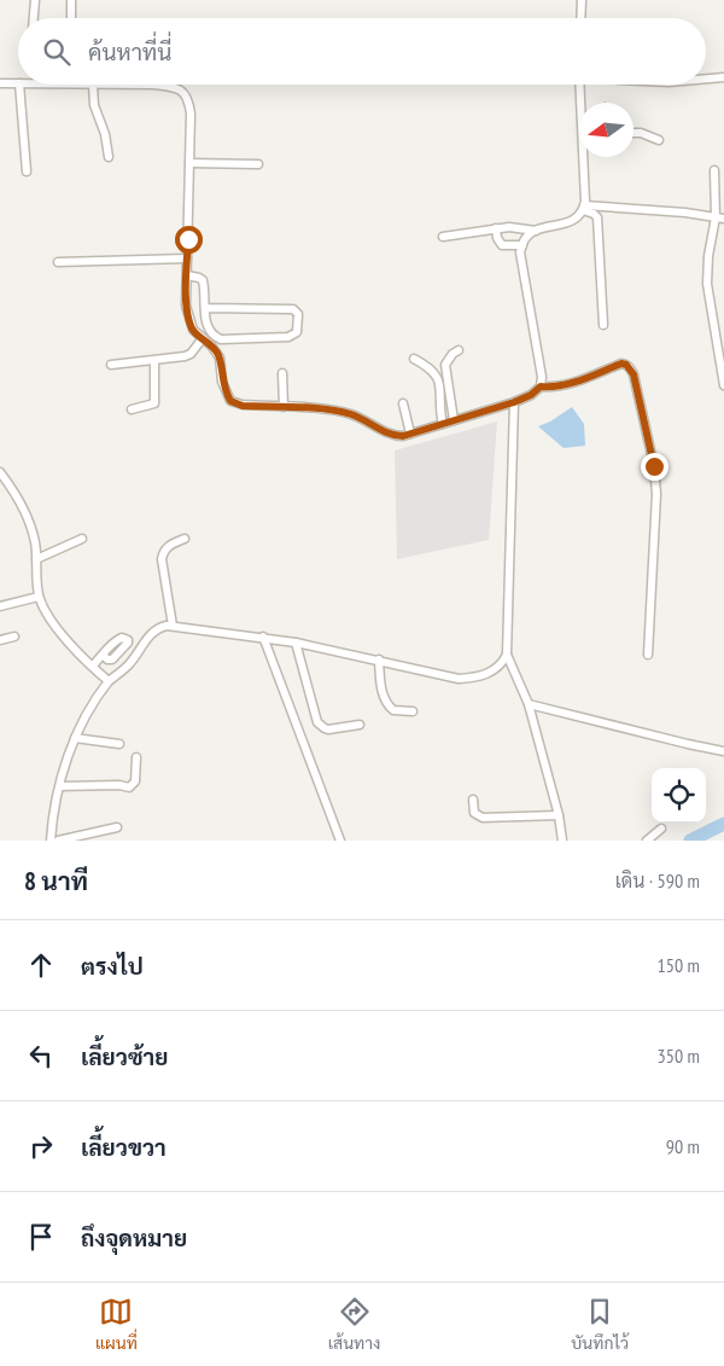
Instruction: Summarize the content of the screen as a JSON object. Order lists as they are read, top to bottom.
{
  "north": "left",
  "page": {
    "search": "ค้นหาที่นี่",
    "heading": ["8 นาที", "เดิน · 590 m"],
    "list": [
      ["ตรงไป", "150 m"],
      ["เลี้ยวซ้าย", "350 m"],
      ["เลี้ยวขวา", "90 m"],
      "ถึงจุดหมาย"
    ],
    "nav": ["แผนที่", "เส้นทาง", "บันทึกไว้"]
  }
}
